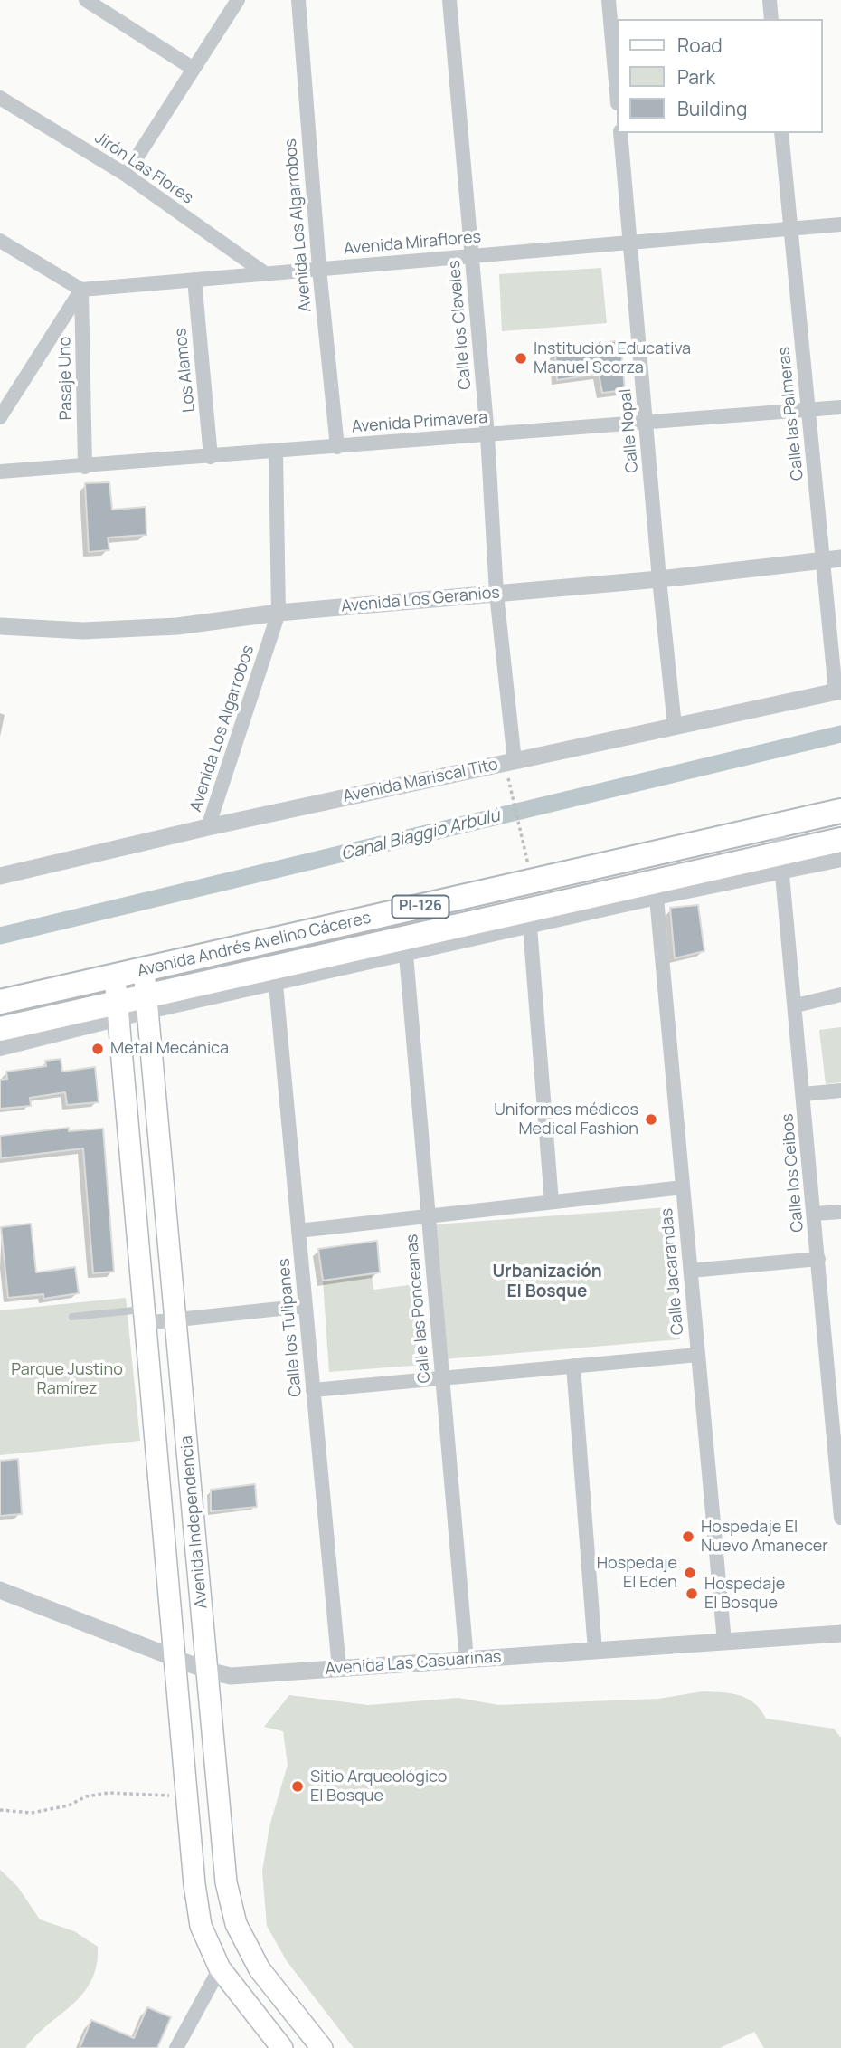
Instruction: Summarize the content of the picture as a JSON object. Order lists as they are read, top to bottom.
{
  "streets": {
    "highway": ["PI-126", "Avenida Andrés Avelino Cáceres"],
    "main road": ["Avenida Independencia"],
    "street": [
      "Jirón Las Flores",
      "Avenida Los Algarrobos",
      "Avenida Miraflores",
      "Calle los Claveles",
      "Los Alamos",
      "Pasaje Uno",
      "Calle las Palmeras",
      "Avenida Primavera",
      "Calle Nopal",
      "Avenida Los Geranios",
      "Avenida Mariscal Tito",
      "Calle los Ceibos",
      "Calle Jacarandas",
      "Calle las Ponceanas",
      "Calle los Tulipanes",
      "Avenida Las Casuarinas"
    ]
  },
  "crossings": [
    ["Jirón Las Flores", "Avenida Miraflores"],
    ["Avenida Los Algarrobos", "Avenida Miraflores"],
    ["Avenida Los Algarrobos", "Avenida Primavera"],
    ["Avenida Los Algarrobos", "Avenida Los Geranios"],
    ["Avenida Los Algarrobos", "Avenida Mariscal Tito"],
    ["Avenida Miraflores", "Calle los Claveles"],
    ["Avenida Miraflores", "Los Alamos"],
    ["Avenida Miraflores", "Pasaje Uno"],
    ["Avenida Miraflores", "Calle las Palmeras"],
    ["Avenida Miraflores", "Calle Nopal"],
    ["Calle los Claveles", "Avenida Primavera"],
    ["Calle los Claveles", "Avenida Los Geranios"],
    ["Calle los Claveles", "Avenida Mariscal Tito"],
    ["Los Alamos", "Avenida Primavera"],
    ["Pasaje Uno", "Avenida Primavera"],
    ["Calle las Palmeras", "Avenida Primavera"],
    ["Calle las Palmeras", "Avenida Los Geranios"],
    ["Calle las Palmeras", "Avenida Mariscal Tito"],
    ["Avenida Primavera", "Calle Nopal"],
    ["Calle Nopal", "Avenida Los Geranios"],
    ["Calle Nopal", "Avenida Mariscal Tito"],
    ["Avenida Andrés Avelino Cáceres", "Calle los Ceibos"],
    ["Avenida Andrés Avelino Cáceres", "Calle Jacarandas"],
    ["Avenida Andrés Avelino Cáceres", "Calle las Ponceanas"],
    ["Avenida Andrés Avelino Cáceres", "Calle los Tulipanes"],
    ["Avenida Andrés Avelino Cáceres", "Avenida Independencia"],
    ["Calle Jacarandas", "Avenida Las Casuarinas"],
    ["Calle las Ponceanas", "Avenida Las Casuarinas"],
    ["Calle los Tulipanes", "Avenida Las Casuarinas"],
    ["Avenida Independencia", "Avenida Las Casuarinas"]
  ],
  "districts": ["Urbanización El Bosque"],
  "water": ["Canal Biaggio Arbulú"],
  "parks": ["Parque Justino Ramírez"],
  "places": [
    "Institución Educativa Manuel Scorza",
    "Metal Mecánica",
    "Uniformes médicos Medical Fashion",
    "Hospedaje El Nuevo Amanecer",
    "Hospedaje El Eden",
    "Hospedaje El Bosque",
    "Sitio Arqueológico El Bosque"
  ],
  "legend": ["Road", "Park", "Building"]
}
